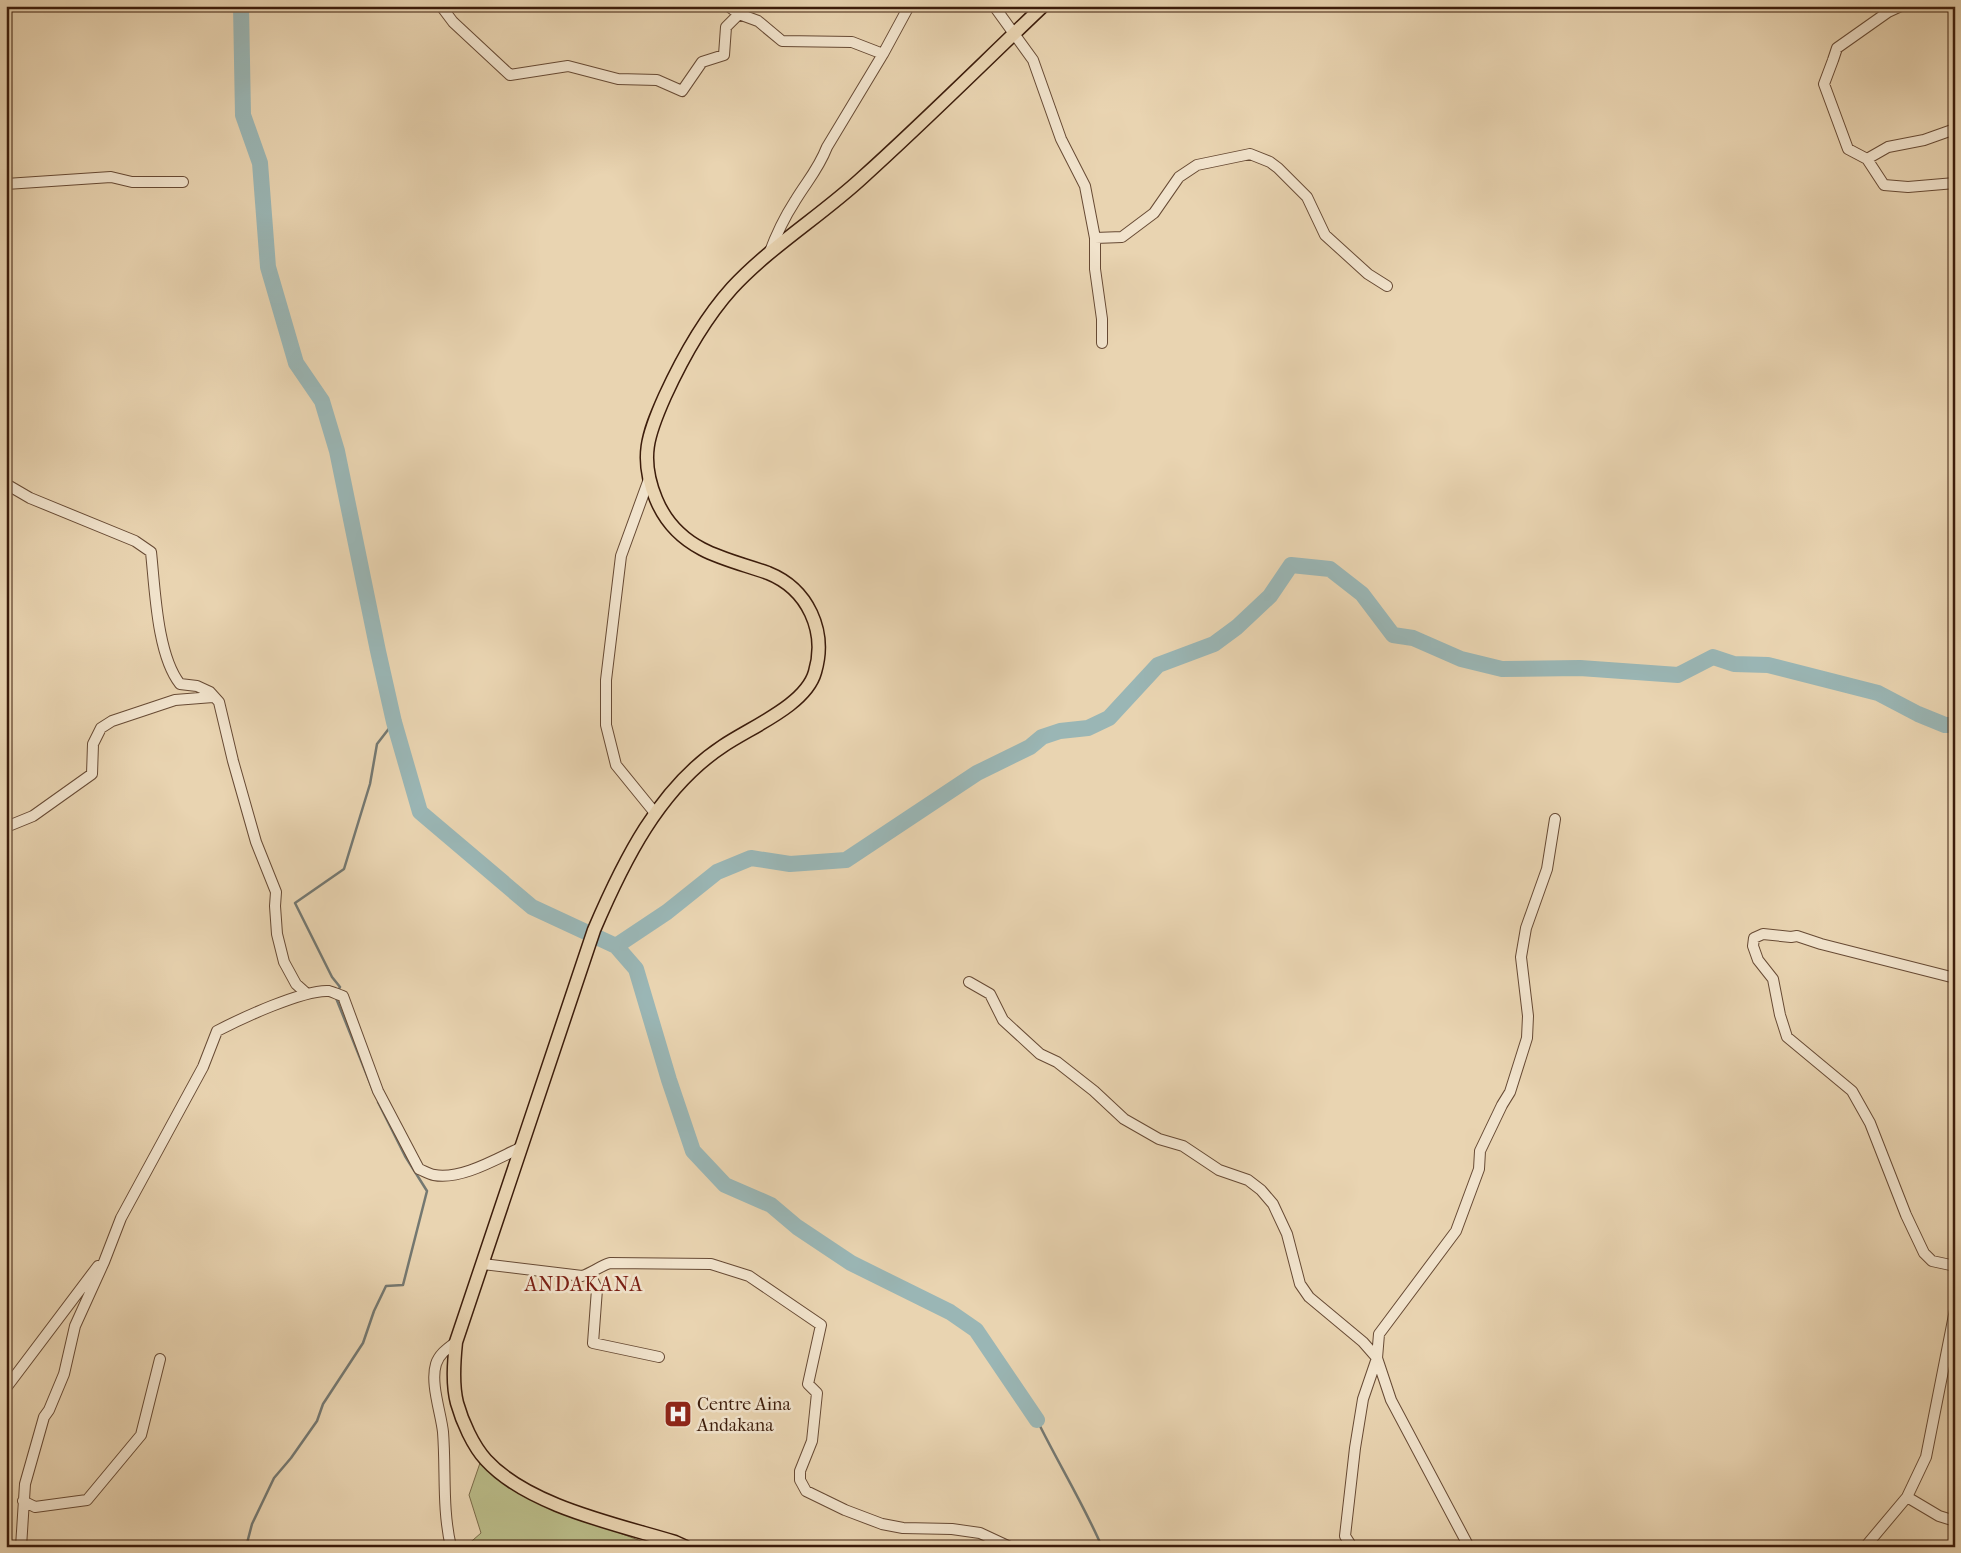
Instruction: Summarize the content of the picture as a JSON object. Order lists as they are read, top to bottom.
{
  "districts": ["ANDAKANA"],
  "places": {
    "hospital": ["Centre Aina Andakana"]
  }
}
